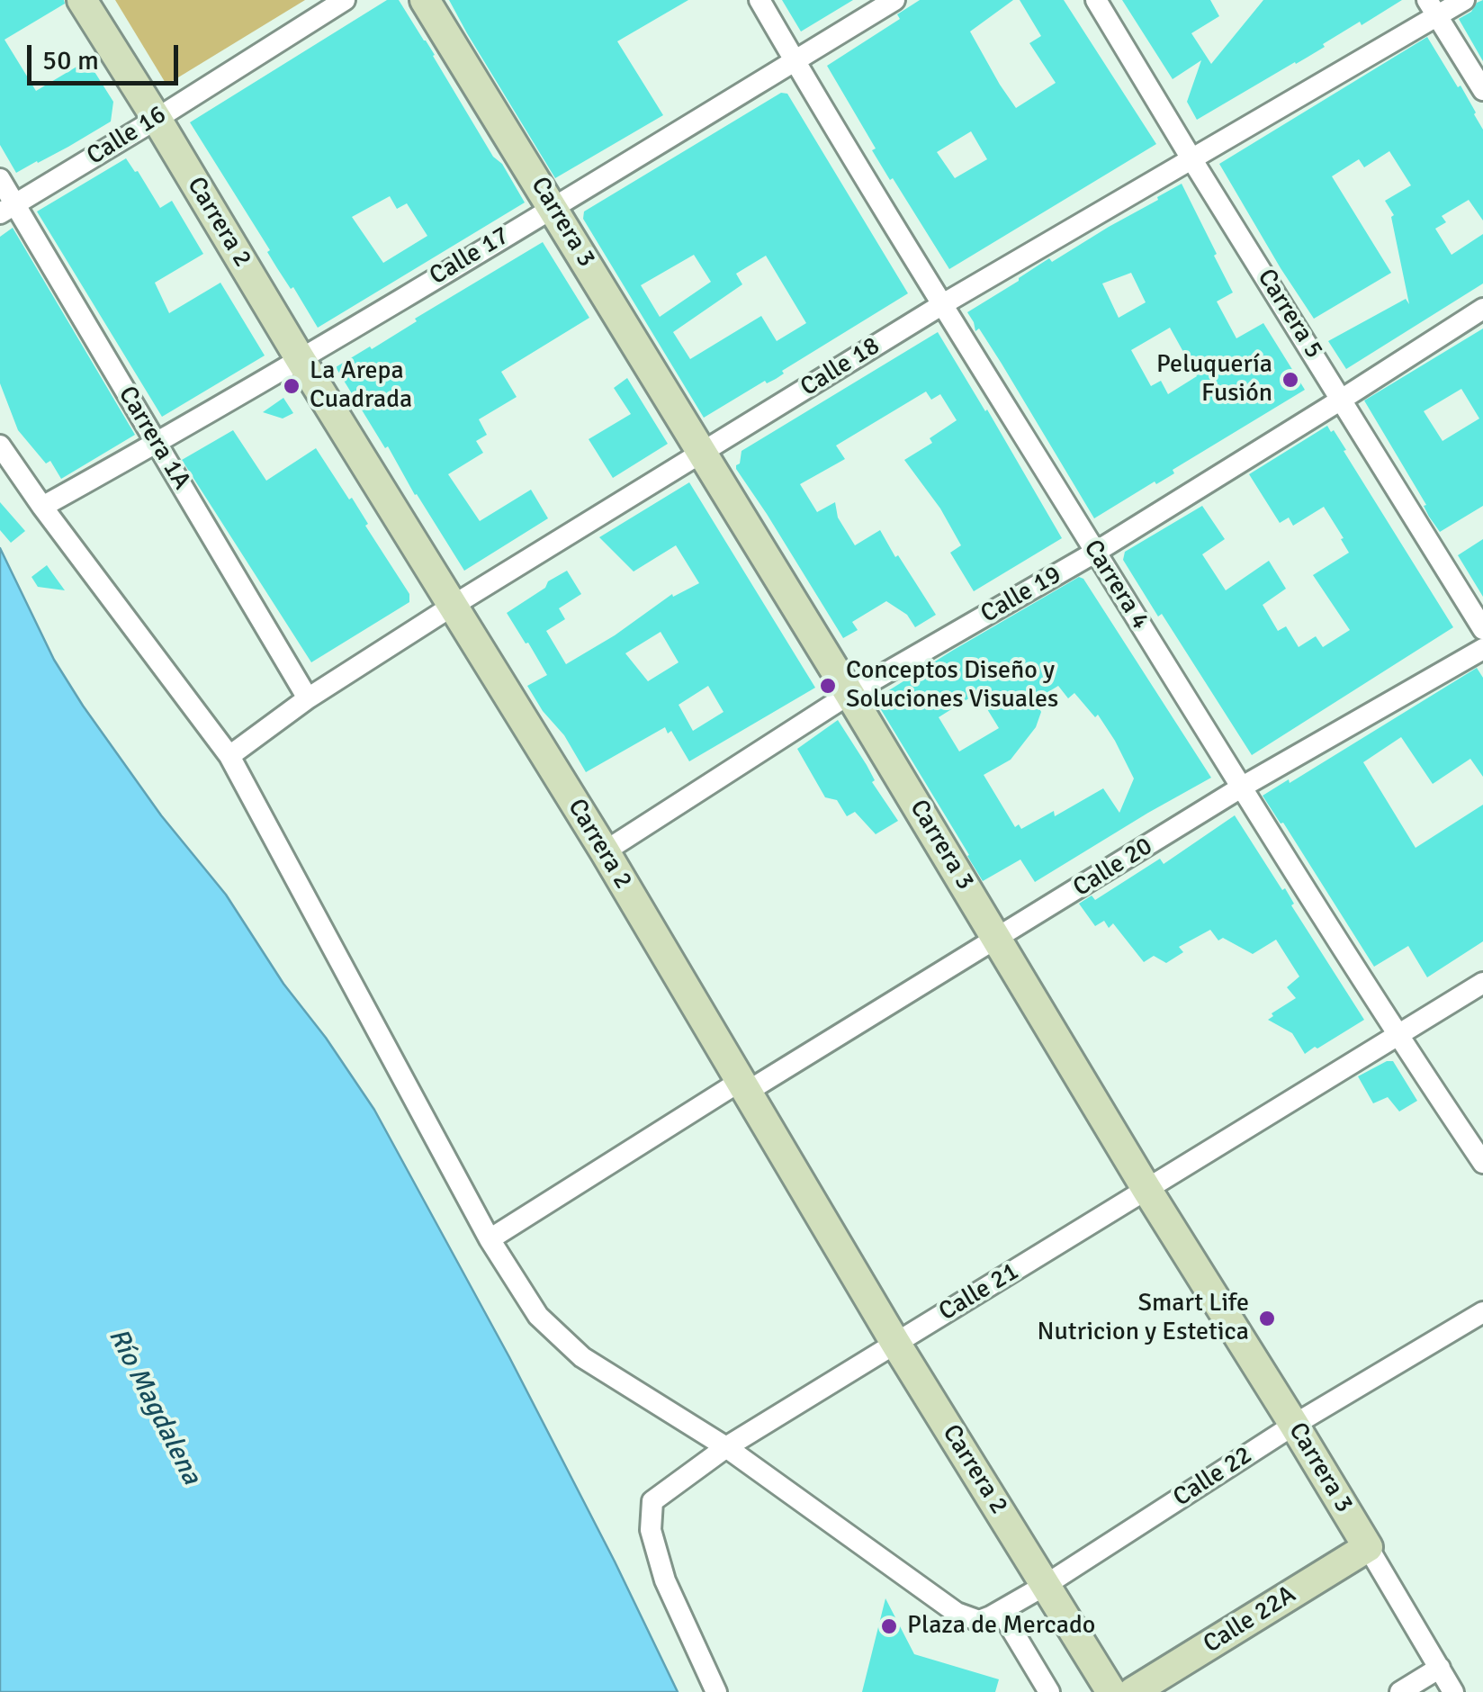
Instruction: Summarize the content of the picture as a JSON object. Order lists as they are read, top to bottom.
{
  "streets": {
    "main road": ["Carrera 2", "Carrera 3", "Calle 22A"],
    "street": [
      "Calle 16",
      "Calle 17",
      "Carrera 5",
      "Calle 18",
      "Carrera 1A",
      "Carrera 4",
      "Calle 19",
      "Calle 20",
      "Calle 21",
      "Calle 22"
    ]
  },
  "crossings": [
    ["Calle 16", "Carrera 2"],
    ["Calle 16", "Carrera 1A"],
    ["Carrera 2", "Calle 17"],
    ["Carrera 2", "Calle 18"],
    ["Carrera 2", "Calle 19"],
    ["Carrera 2", "Calle 20"],
    ["Carrera 2", "Calle 21"],
    ["Carrera 2", "Calle 22"],
    ["Carrera 3", "Calle 17"],
    ["Carrera 3", "Calle 18"],
    ["Carrera 3", "Calle 19"],
    ["Carrera 3", "Calle 20"],
    ["Carrera 3", "Calle 21"],
    ["Carrera 3", "Calle 22"],
    ["Carrera 3", "Calle 22A"],
    ["Calle 17", "Carrera 1A"],
    ["Calle 17", "Carrera 4"],
    ["Carrera 5", "Calle 18"],
    ["Carrera 5", "Calle 19"],
    ["Calle 18", "Carrera 1A"],
    ["Calle 18", "Carrera 4"],
    ["Carrera 4", "Calle 19"],
    ["Carrera 4", "Calle 20"],
    ["Carrera 4", "Calle 21"]
  ],
  "water": ["Río Magdalena"],
  "places": [
    "Peluquería Fusión",
    "La Arepa Cuadrada",
    "Conceptos Diseño y Soluciones Visuales",
    "Smart Life Nutricion y Estetica",
    "Plaza de Mercado"
  ],
  "scale_bar": "50 m"
}
